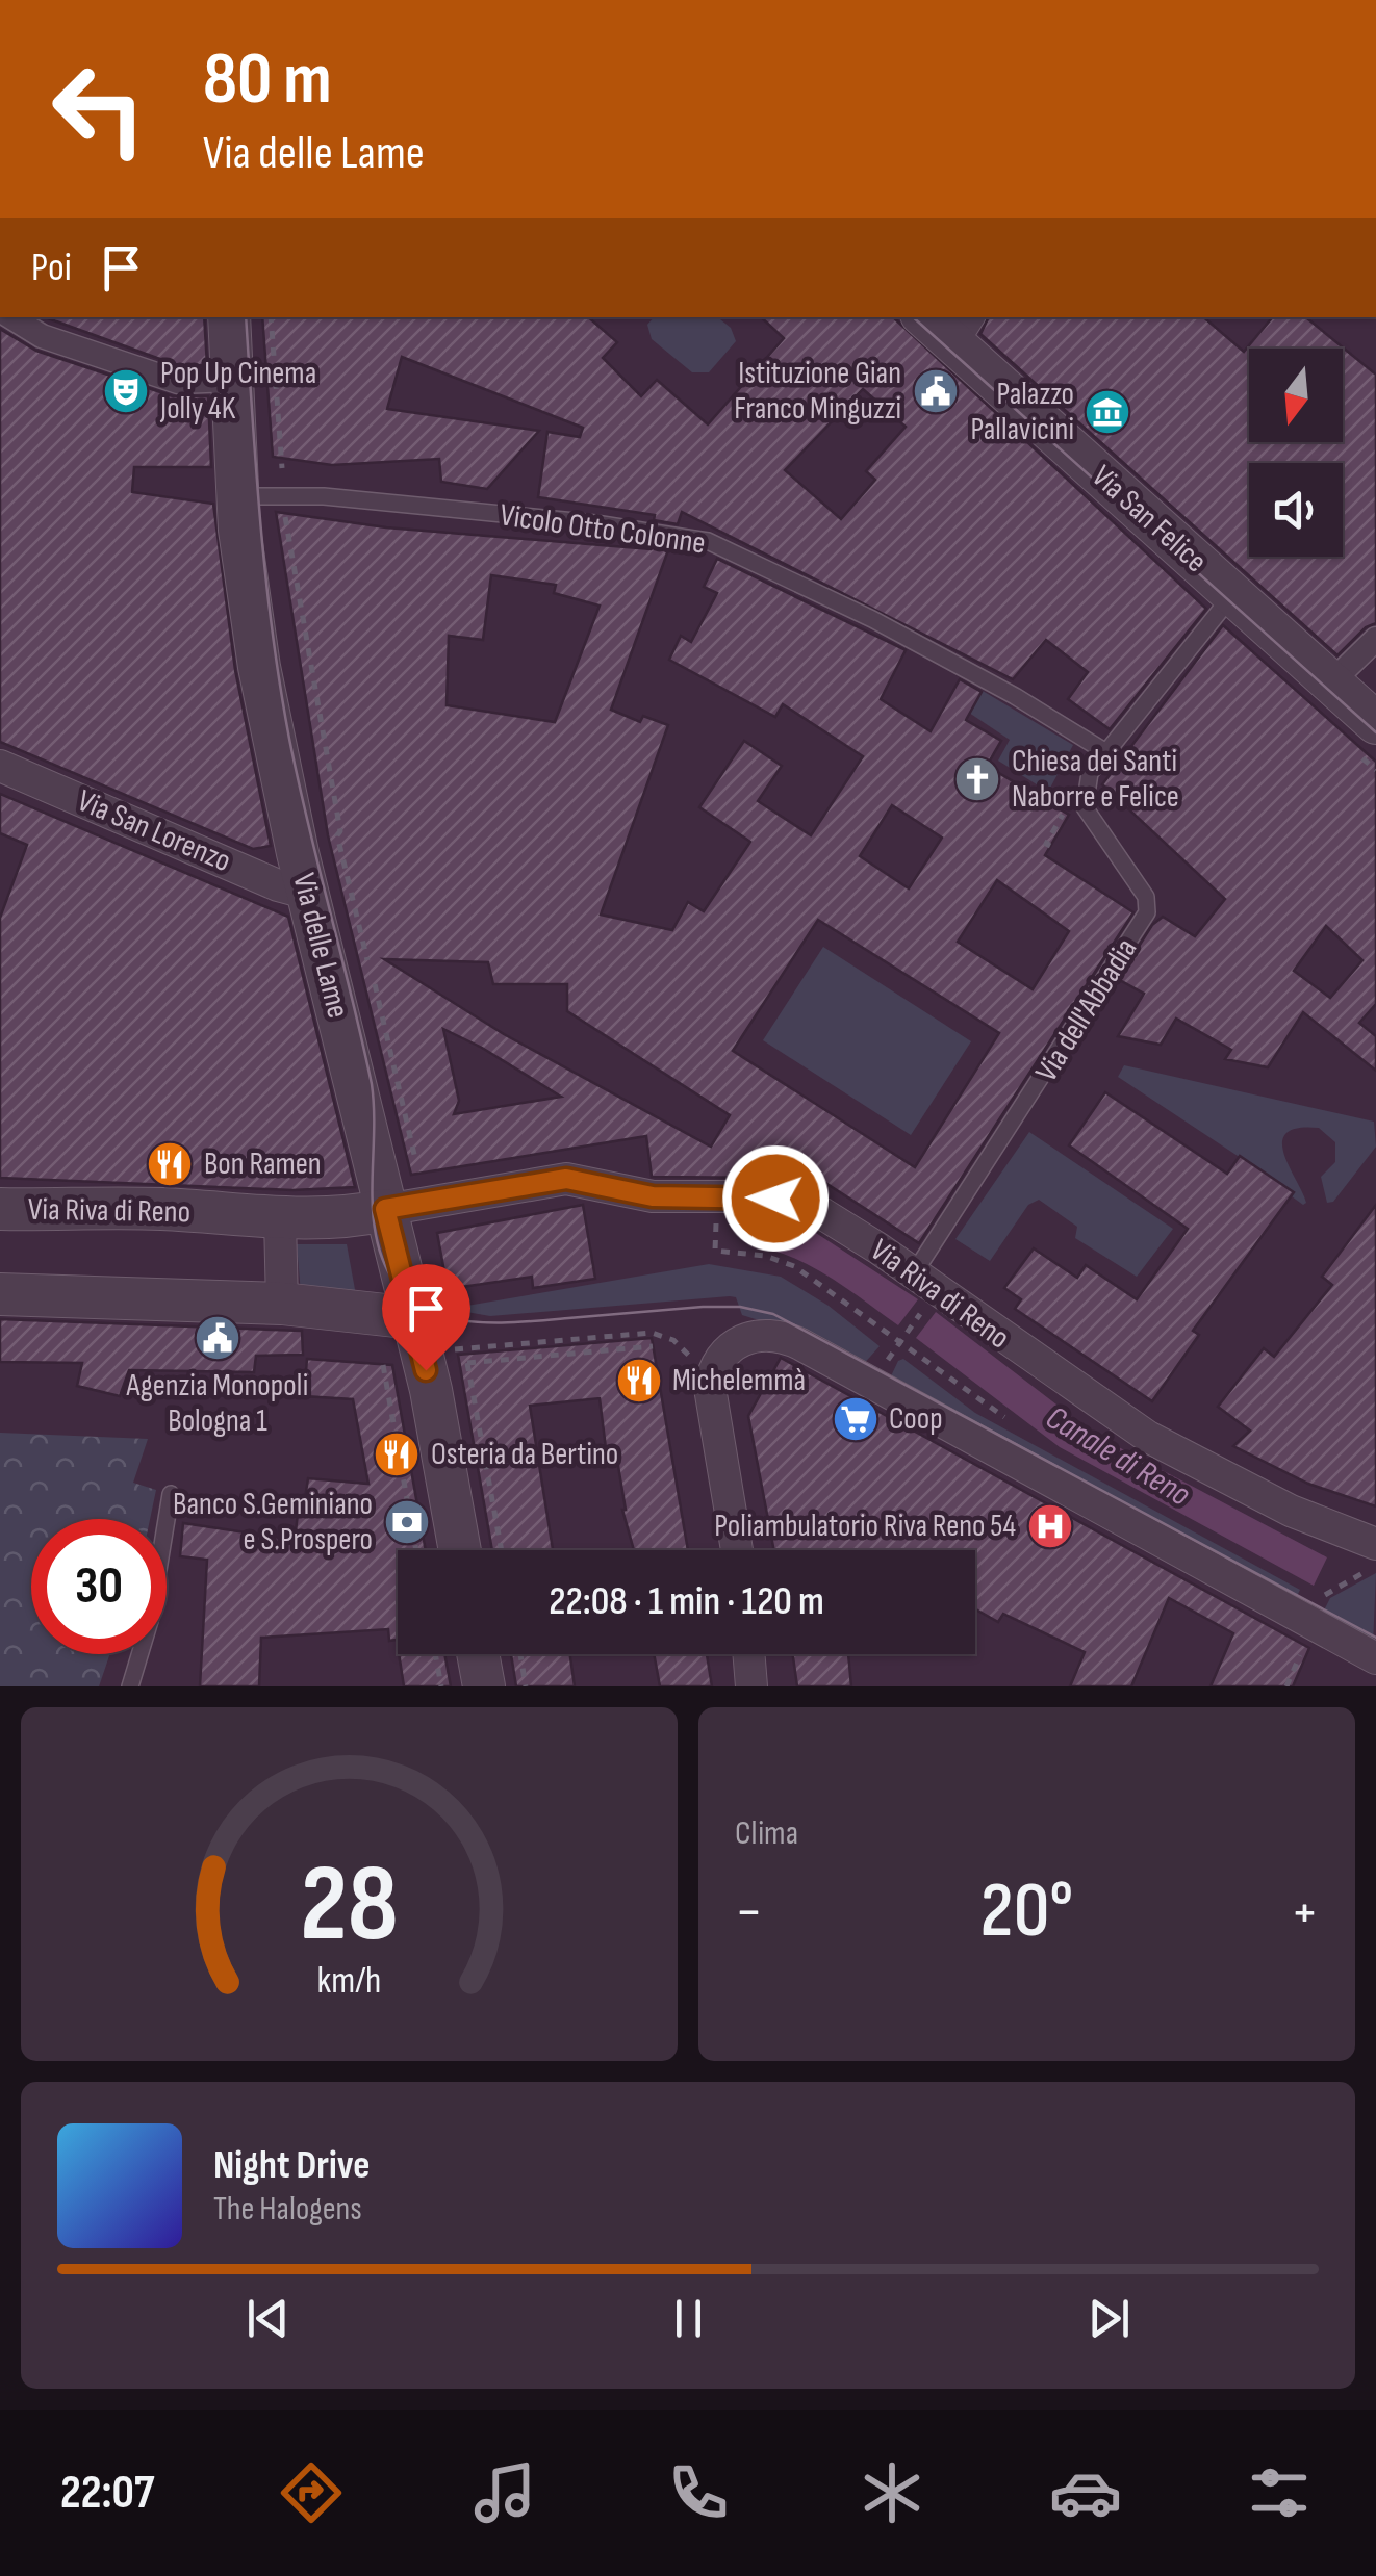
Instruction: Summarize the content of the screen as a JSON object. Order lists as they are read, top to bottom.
{
  "streets": {
    "street": [
      "Via San Felice",
      "Via San Lorenzo",
      "Via delle Lame",
      "Via Riva di Reno"
    ],
    "lane": ["Vicolo Otto Colonne", "Via dell'Abbadia"]
  },
  "crossings": [
    ["Via San Felice", "Via dell'Abbadia"],
    ["Vicolo Otto Colonne", "Via delle Lame"],
    ["Vicolo Otto Colonne", "Via dell'Abbadia"],
    ["Via San Lorenzo", "Via delle Lame"],
    ["Via delle Lame", "Via Riva di Reno"],
    ["Via dell'Abbadia", "Via Riva di Reno"]
  ],
  "water": ["Canale di Reno"],
  "places": {
    "theatre": ["Pop Up Cinema Jolly 4K"],
    "public building": ["Istituzione Gian Franco Minguzzi", "Agenzia Monopoli Bologna 1"],
    "museum": ["Palazzo Pallavicini"],
    "church": ["Chiesa dei Santi Naborre e Felice"],
    "restaurant": ["Bon Ramen", "Michelemmà", "Osteria da Bertino"],
    "supermarket": ["Coop"],
    "bank": ["Banco S.Geminiano e S.Prospero"],
    "hospital": ["Poliambulatorio Riva Reno 54"]
  },
  "north": "bottom",
  "page": {
    "turn": ["80 m", "Via delle Lame"],
    "then": "Poi",
    "limit": "30",
    "trip": "22:08 · 1 min · 120 m",
    "tile": "Clima",
    "heat": ["−", "20°", "+"],
    "song": ["Night Drive", "The Halogens"],
    "tabs": "22:07",
    "gauge": ["28", "km/h"]
  }
}
